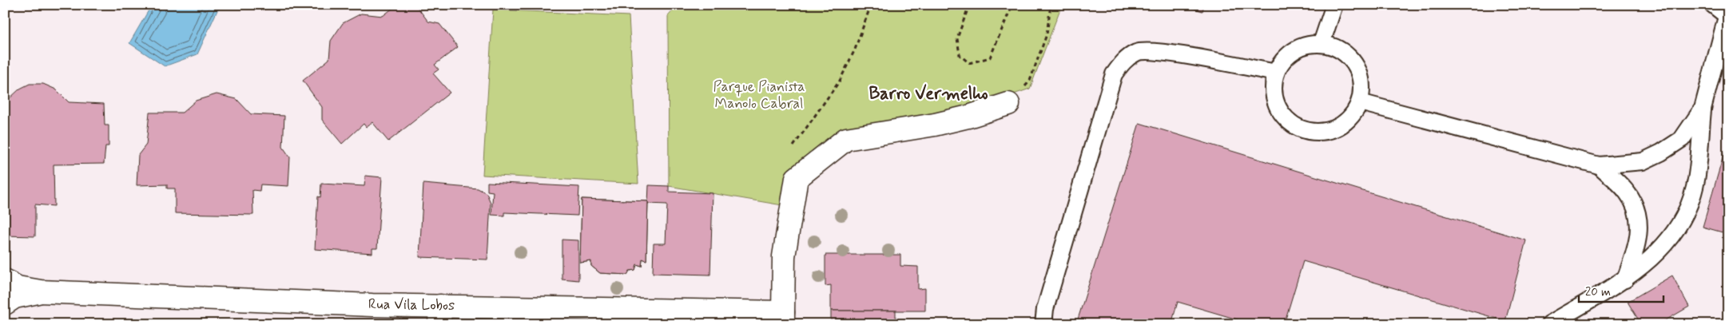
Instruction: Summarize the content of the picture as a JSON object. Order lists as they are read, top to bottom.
{
  "streets": {
    "street": ["Rua Vila Lobos"]
  },
  "districts": ["Barro Vermelho"],
  "parks": ["Parque Pianista Manolo Cabral"],
  "scale_bar": "20 m"
}
